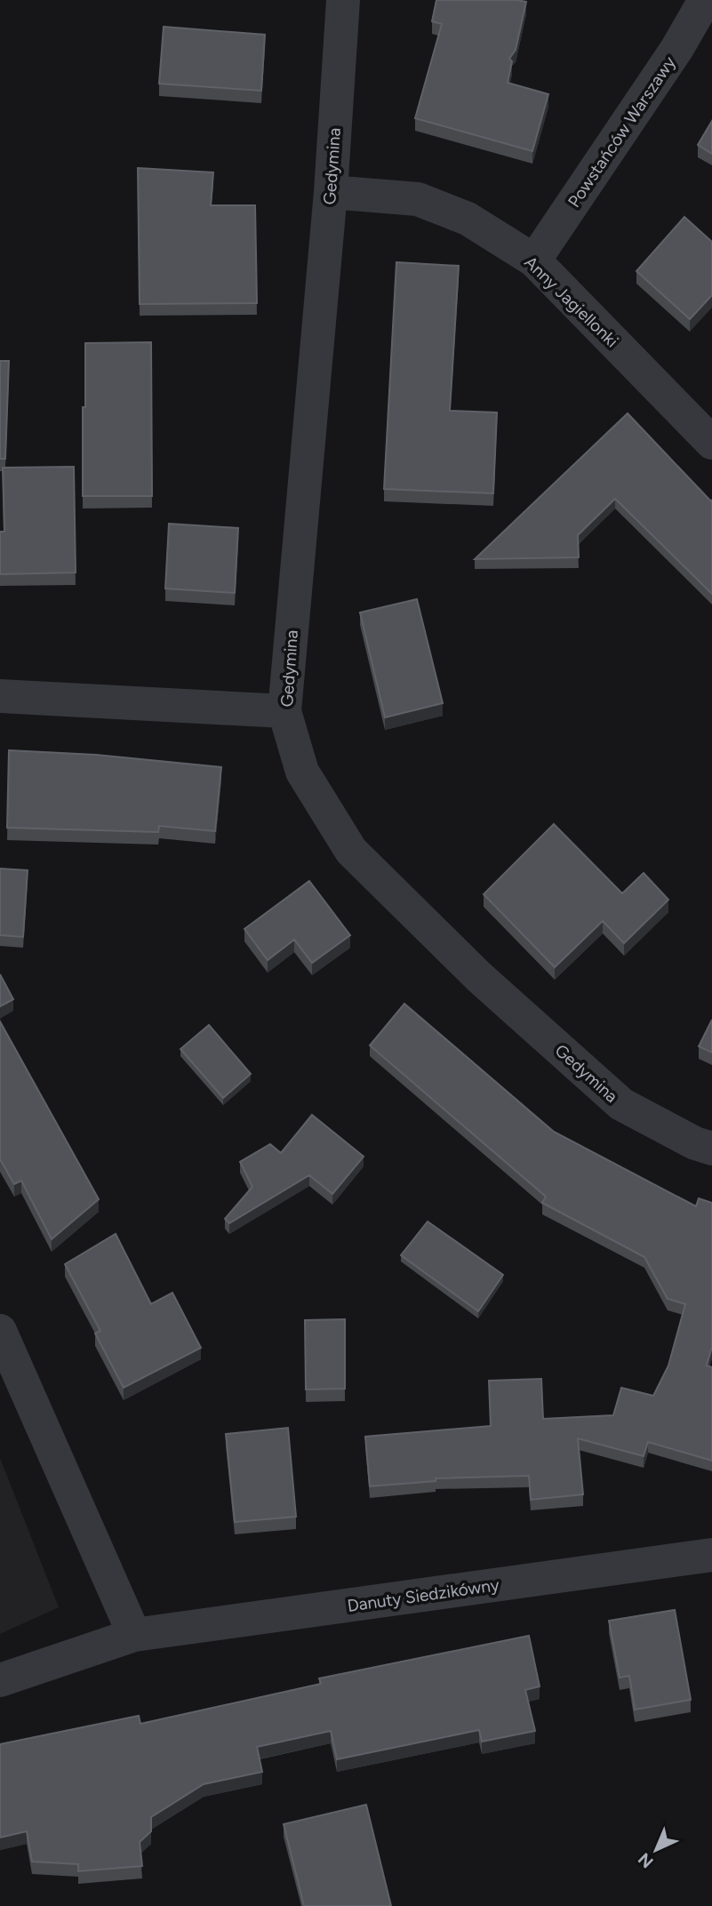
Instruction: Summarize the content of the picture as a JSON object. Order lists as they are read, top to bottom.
{
  "streets": {
    "street": [
      "Powstańców Warszawy",
      "Gedymina",
      "Anny Jagiellonki",
      "Danuty Siedzikówny"
    ]
  },
  "crossings": [
    ["Powstańców Warszawy", "Anny Jagiellonki"],
    ["Gedymina", "Anny Jagiellonki"]
  ],
  "north": "bottom left"
}
